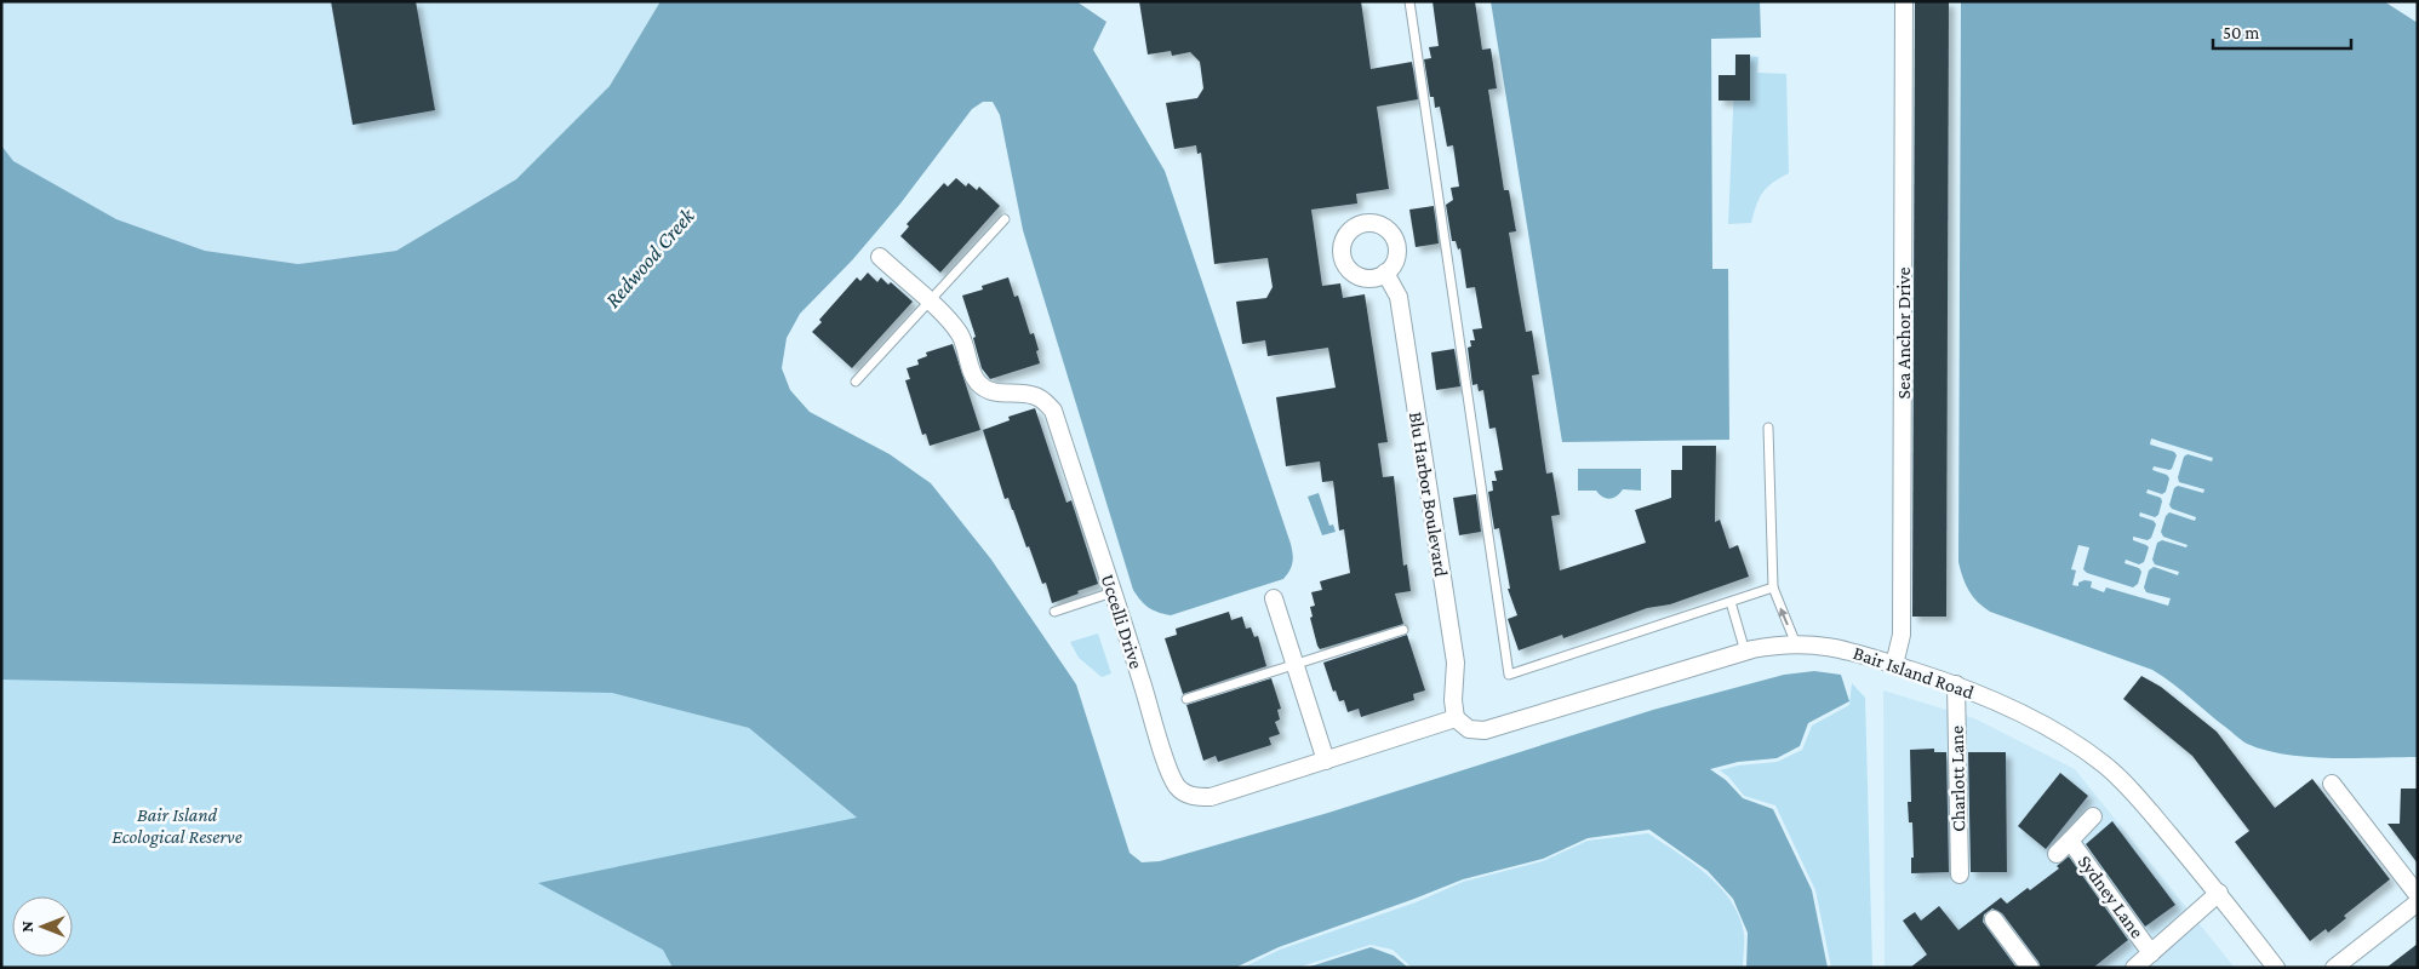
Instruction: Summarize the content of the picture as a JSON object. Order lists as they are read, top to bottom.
{
  "streets": {
    "street": [
      "Sea Anchor Drive",
      "Blu Harbor Boulevard",
      "Uccelli Drive",
      "Bair Island Road",
      "Charlott Lane",
      "Sydney Lane"
    ]
  },
  "crossings": [
    ["Sea Anchor Drive", "Bair Island Road"],
    ["Blu Harbor Boulevard", "Uccelli Drive"],
    ["Blu Harbor Boulevard", "Bair Island Road"],
    ["Uccelli Drive", "Bair Island Road"],
    ["Bair Island Road", "Charlott Lane"]
  ],
  "water": ["Redwood Creek"],
  "parks": ["Bair Island Ecological Reserve"],
  "scale_bar": "50 m",
  "north": "left"
}
